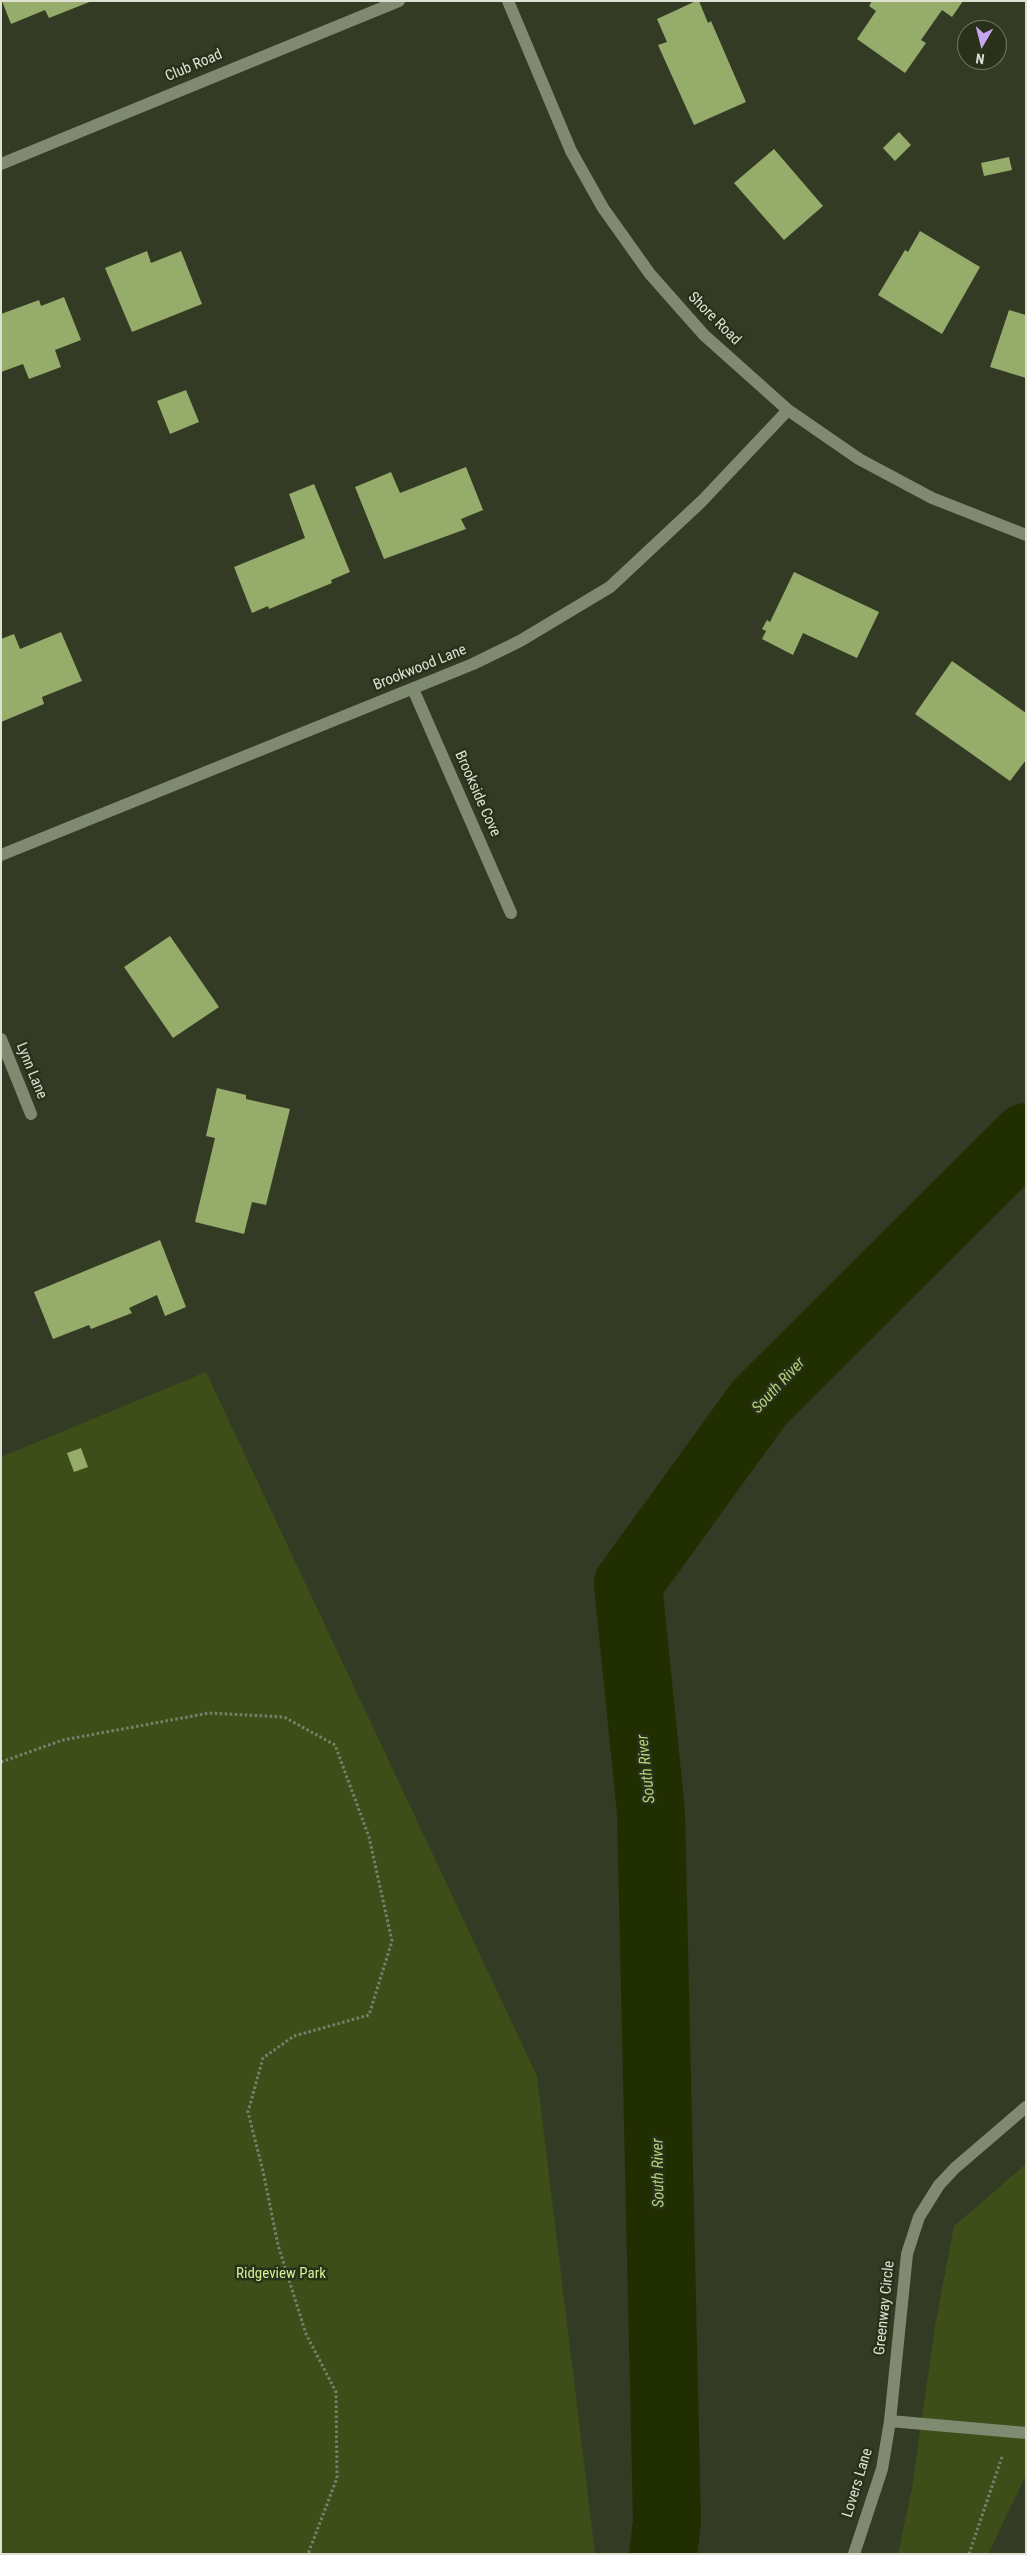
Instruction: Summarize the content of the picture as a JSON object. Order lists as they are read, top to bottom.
{
  "streets": {
    "street": [
      "Club Road",
      "Shore Road",
      "Brookwood Lane",
      "Brookside Cove",
      "Lynn Lane",
      "Greenway Circle",
      "Lovers Lane"
    ]
  },
  "crossings": [
    ["Shore Road", "Brookwood Lane"],
    ["Brookwood Lane", "Brookside Cove"],
    ["Greenway Circle", "Lovers Lane"]
  ],
  "water": ["South River"],
  "parks": ["Ridgeview Park"],
  "north": "bottom"
}
